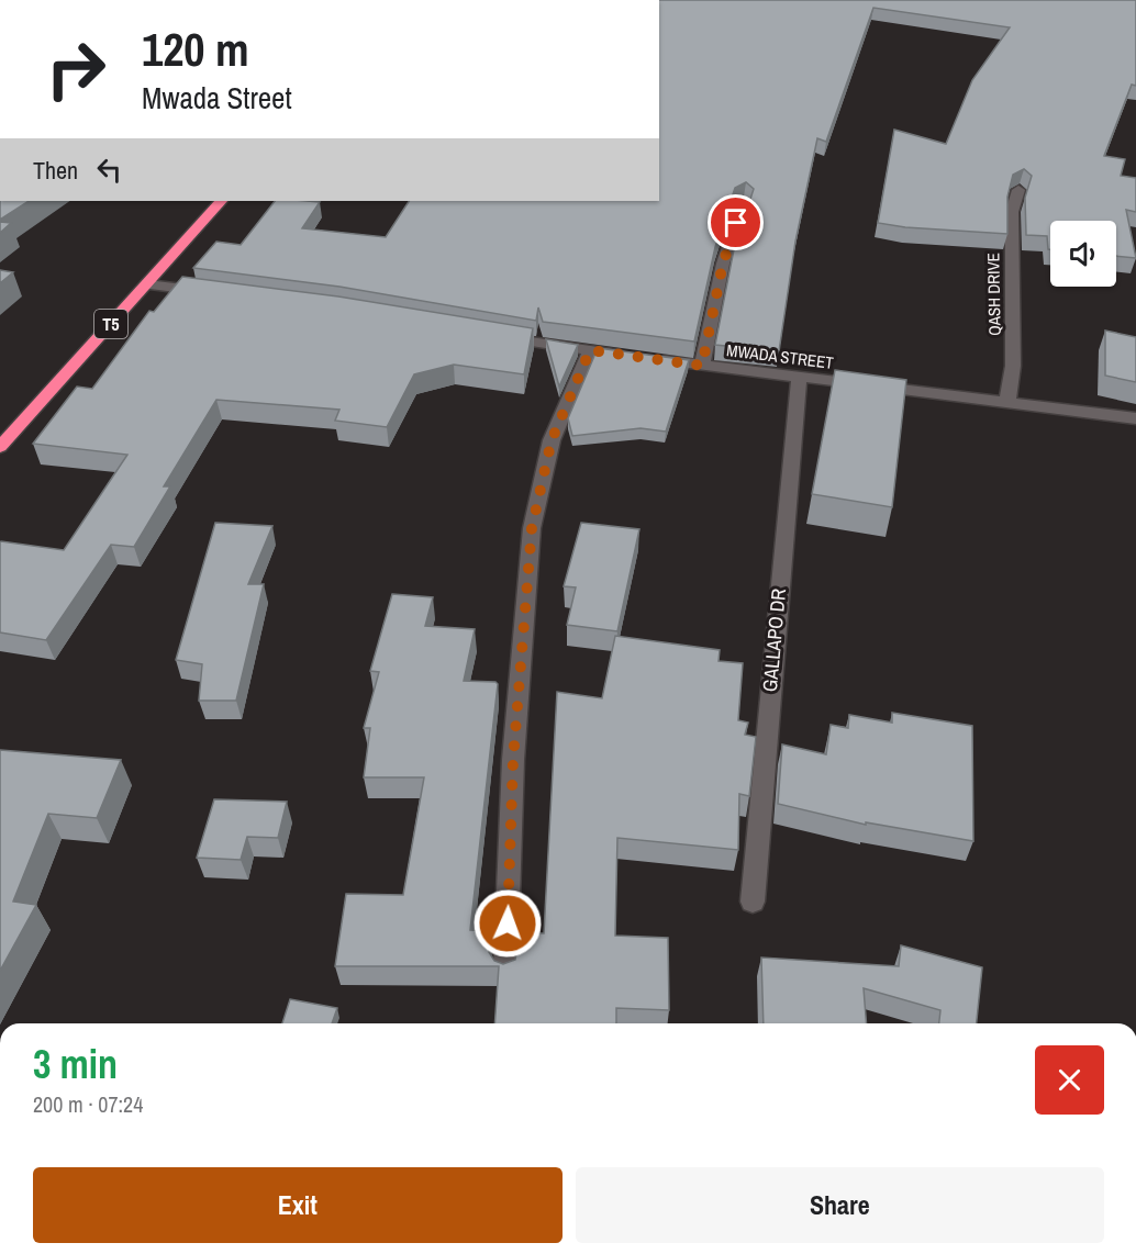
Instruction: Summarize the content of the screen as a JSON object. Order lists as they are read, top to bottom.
{
  "streets": {
    "highway": ["T5"],
    "street": ["QASH DRIVE", "MWADA STREET", "GALLAPO DR"]
  },
  "crossings": [
    ["QASH DRIVE", "MWADA STREET"],
    ["MWADA STREET", "GALLAPO DR"]
  ],
  "page": {
    "turn": ["120 m", "Mwada Street"],
    "then": "Then",
    "heading": ["3 min", "200 m · 07:24"],
    "buttons": ["Exit", "Share"]
  }
}
